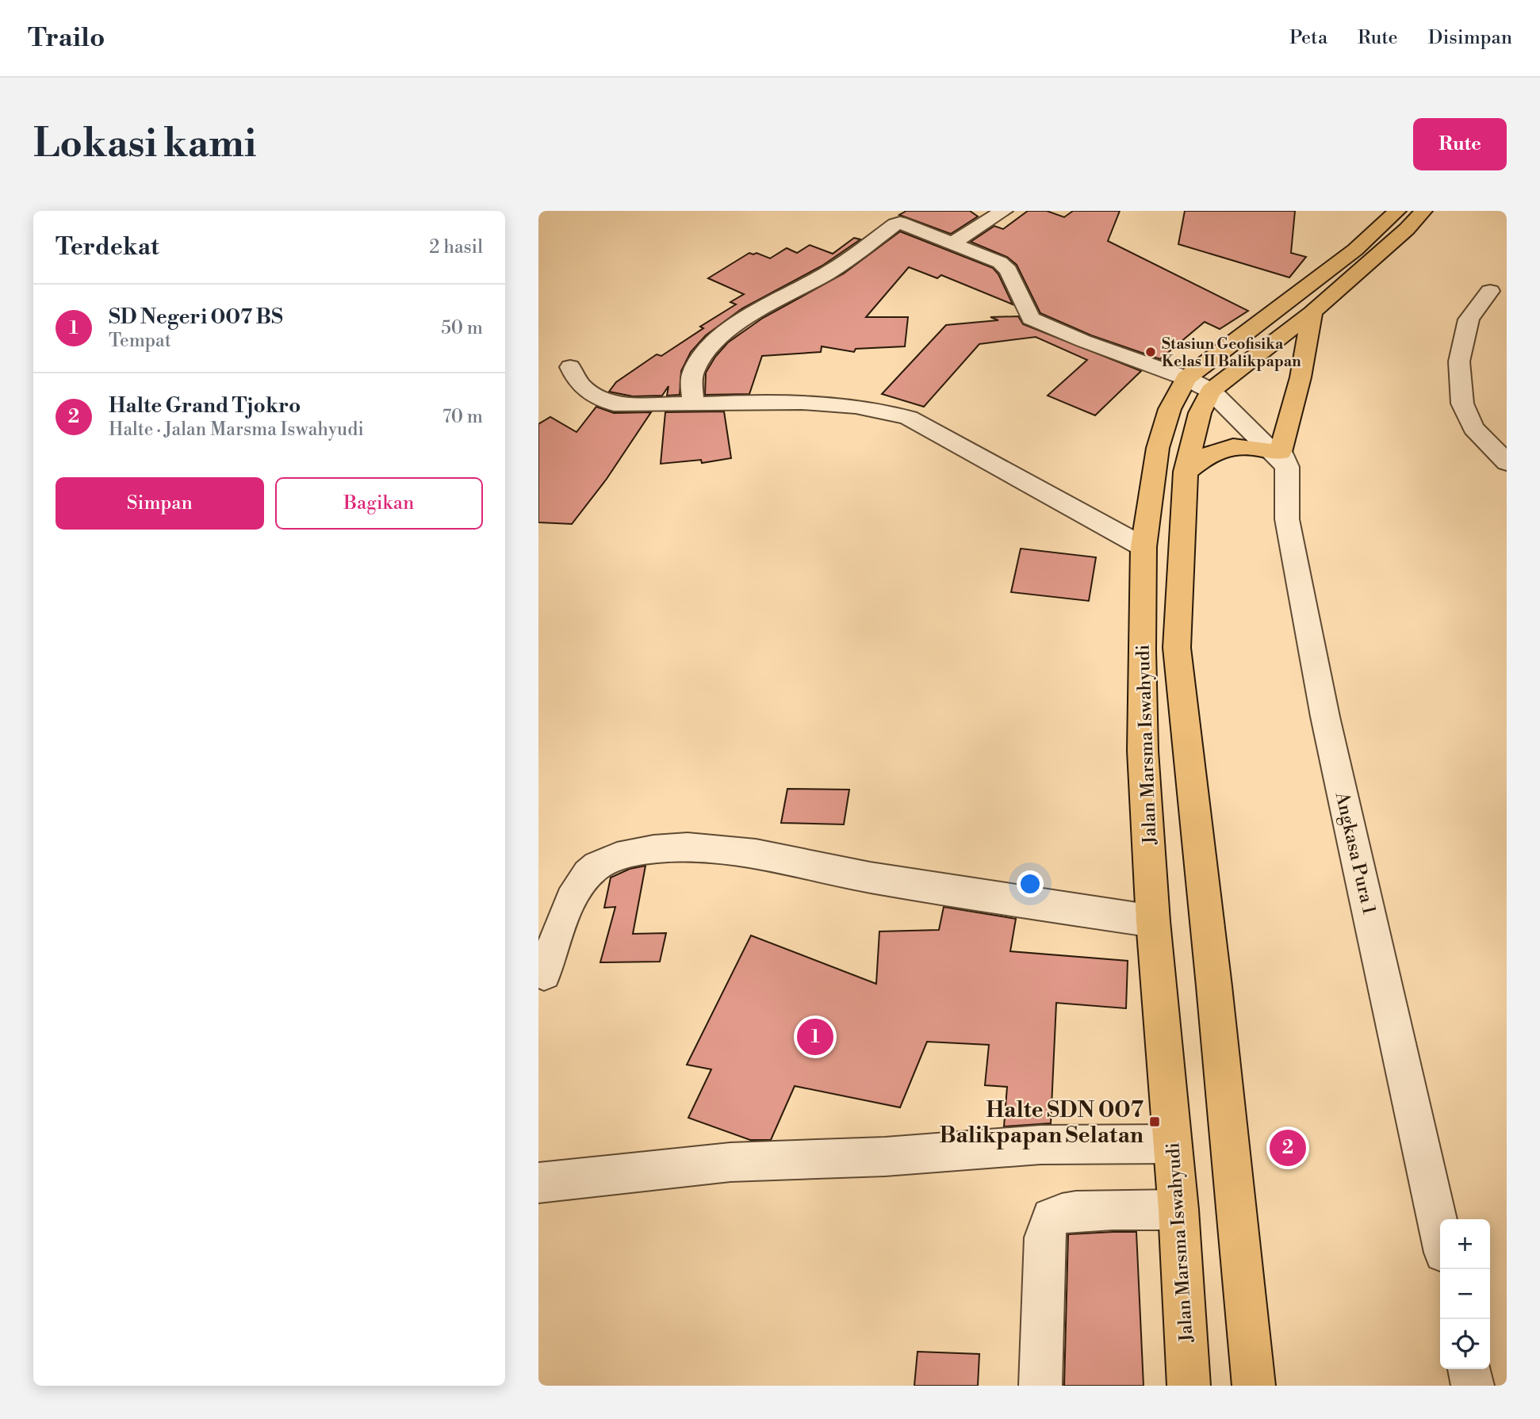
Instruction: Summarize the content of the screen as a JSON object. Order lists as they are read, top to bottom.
{
  "streets": {
    "highway": ["Jalan Marsma Iswahyudi"],
    "street": ["Angkasa Pura 1"]
  },
  "places": {
    "other": ["Stasiun Geofisika Kelas II Balikpapan"],
    "transit": ["Halte SDN 007 Balikpapan Selatan"]
  },
  "page": {
    "header": "Trailo",
    "nav": ["Peta", "Rute", "Disimpan"],
    "buttons": [
      "Rute",
      ["Simpan", "Bagikan"]
    ],
    "title": "Lokasi kami",
    "heading": ["Terdekat", "2 hasil"],
    "list": [
      {
        "mark": "1",
        "name": "SD Negeri 007 BS",
        "note": "Tempat",
        "value": "50 m"
      },
      {
        "mark": "2",
        "name": "Halte Grand Tjokro",
        "note": "Halte · Jalan Marsma Iswahyudi",
        "value": "70 m"
      }
    ],
    "pins": ["1", "2"],
    "map_buttons": ["+", "−"]
  }
}
